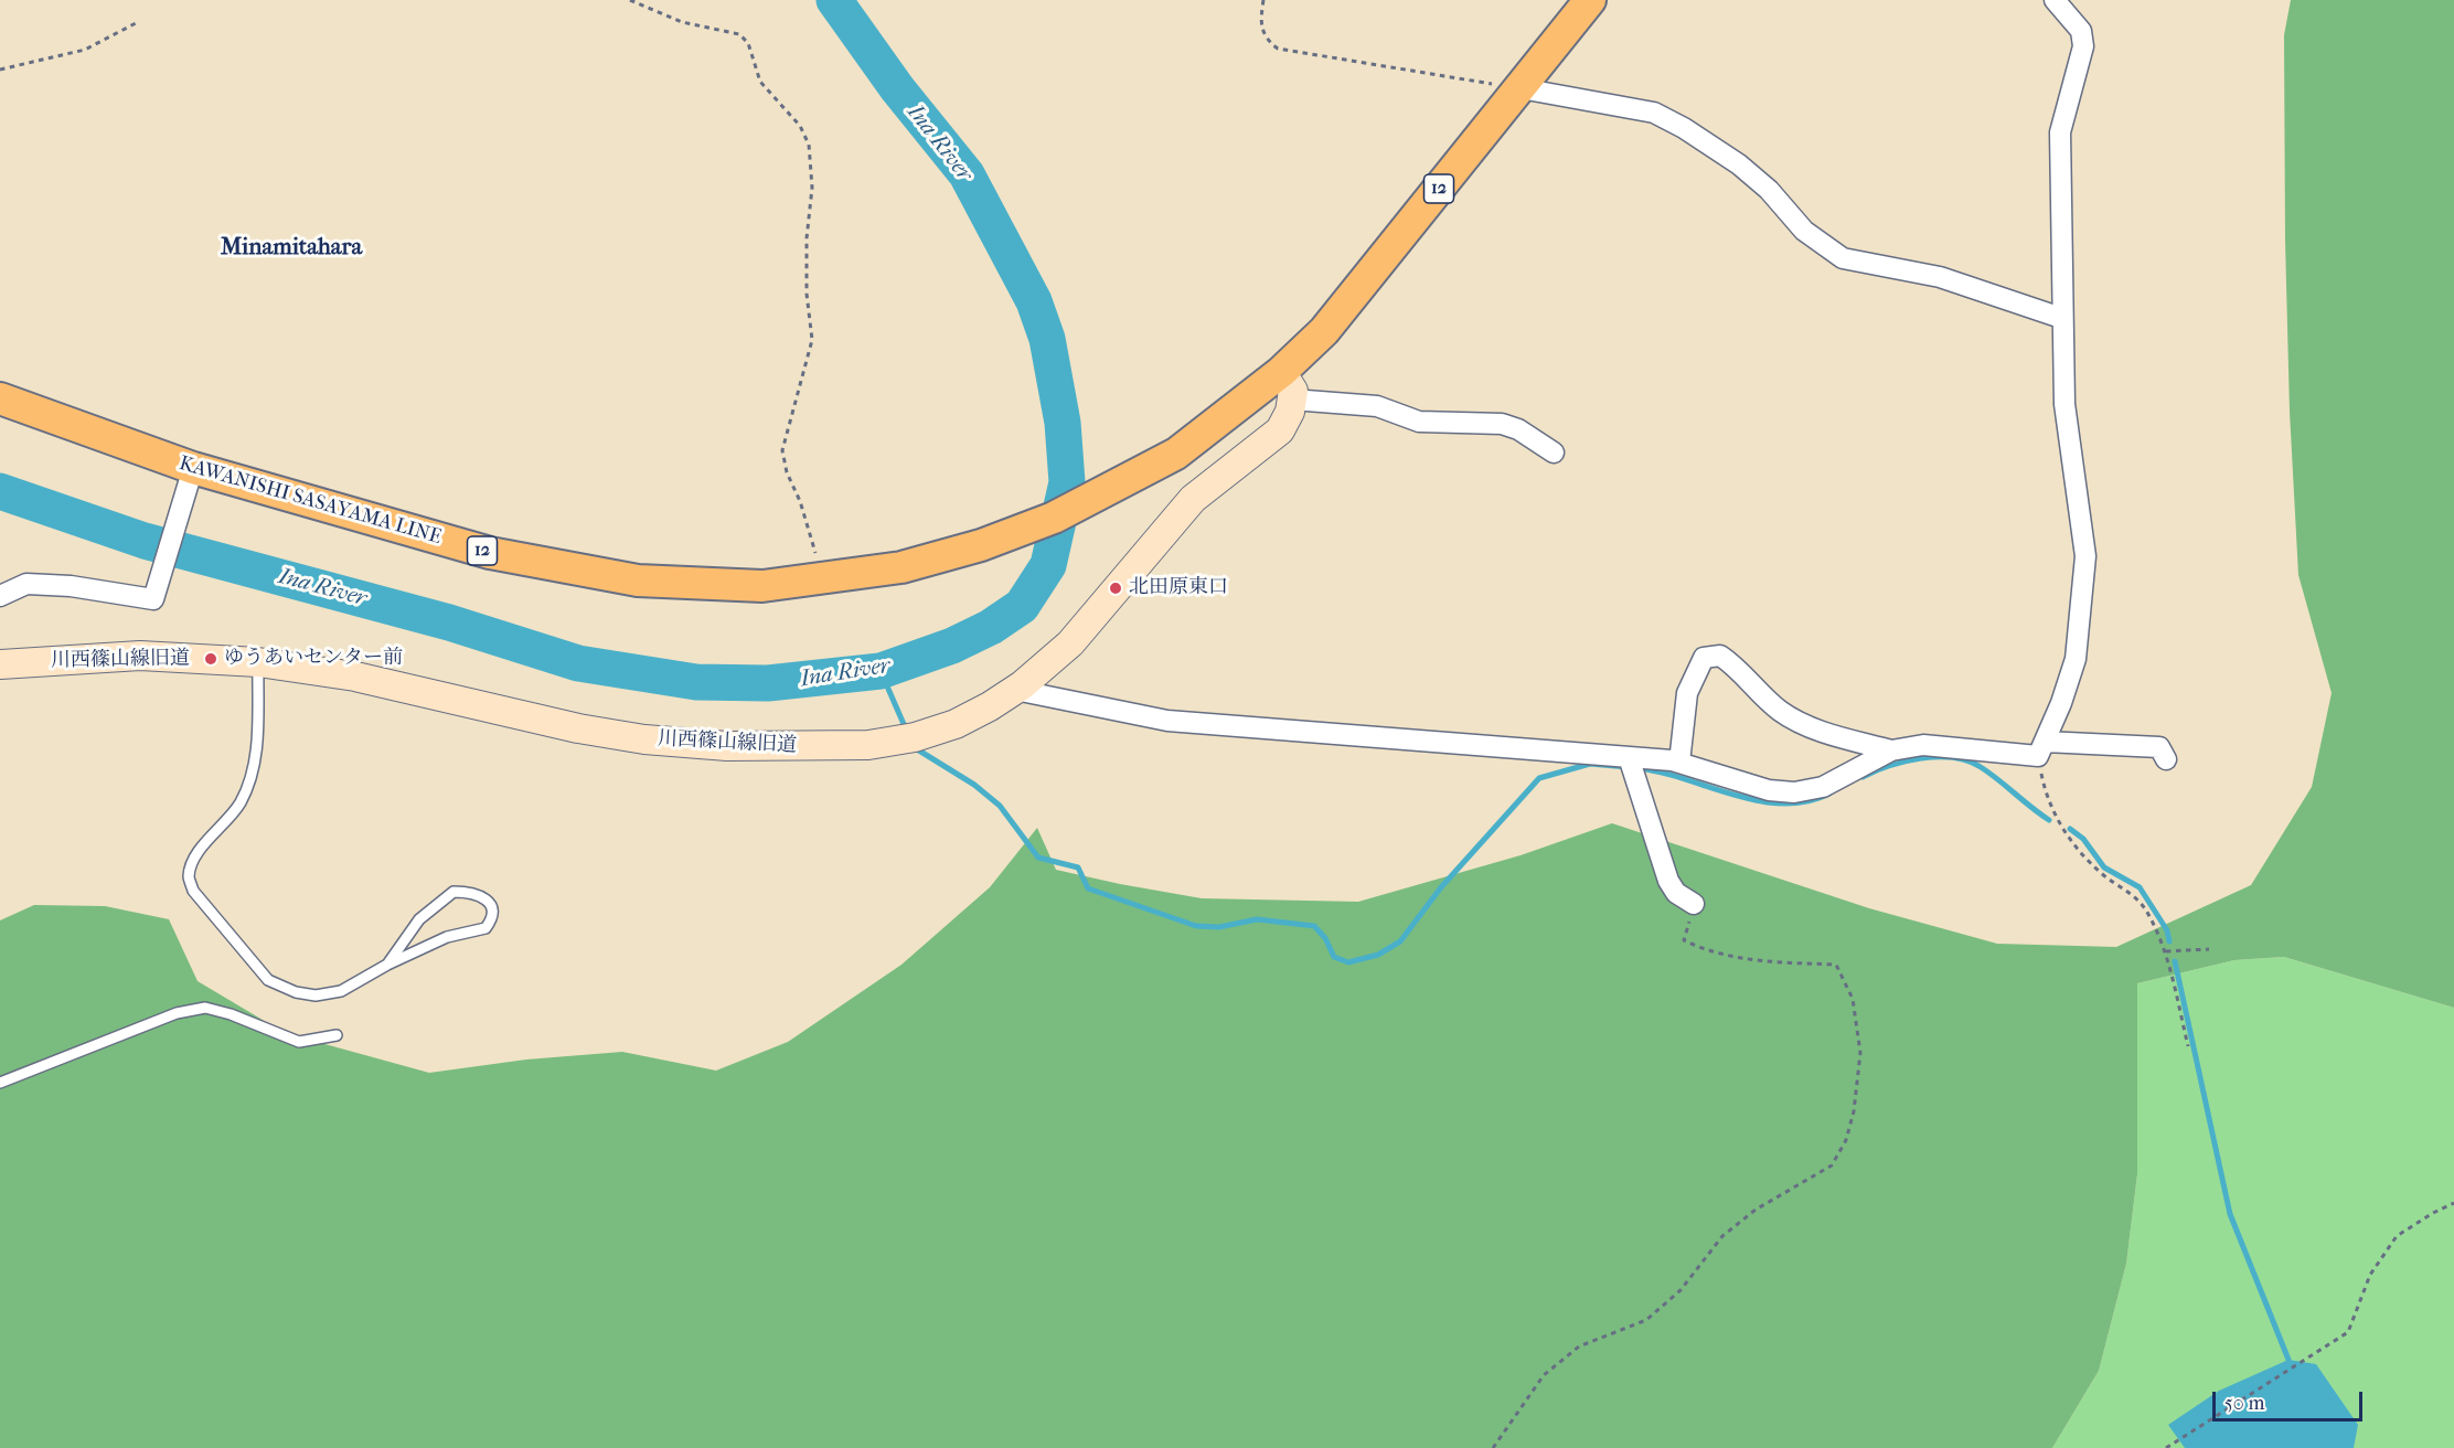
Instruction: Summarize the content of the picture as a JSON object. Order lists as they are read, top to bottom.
{
  "streets": {
    "main road": ["12", "KAWANISHI SASAYAMA LINE"],
    "street": ["川西篠山線旧道"]
  },
  "crossings": [
    ["KAWANISHI SASAYAMA LINE", "川西篠山線旧道"]
  ],
  "districts": ["Minamitahara"],
  "water": ["Ina River"],
  "places": ["北田原東口", "ゆうあいセンター前"],
  "scale_bar": "50 m"
}
